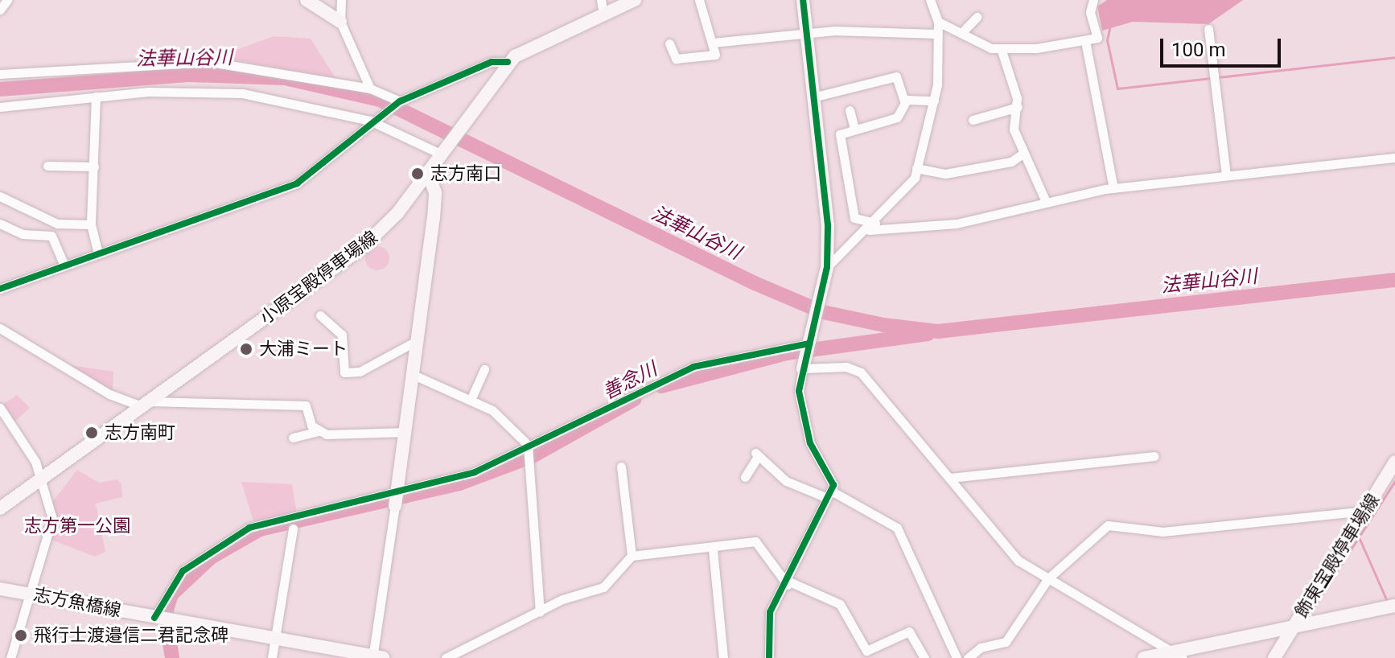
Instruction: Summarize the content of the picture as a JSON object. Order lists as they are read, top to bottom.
{
  "streets": {
    "main road": ["小原宝殿停車場線", "飾東宝殿停車場線", "志方魚橋線"]
  },
  "water": ["法華山谷川", "善念川"],
  "parks": ["志方第一公園"],
  "places": [
    "志方南口",
    "大浦ミート",
    "志方南町",
    "飛行士渡邉信二君記念碑"
  ],
  "scale_bar": "100 m"
}
